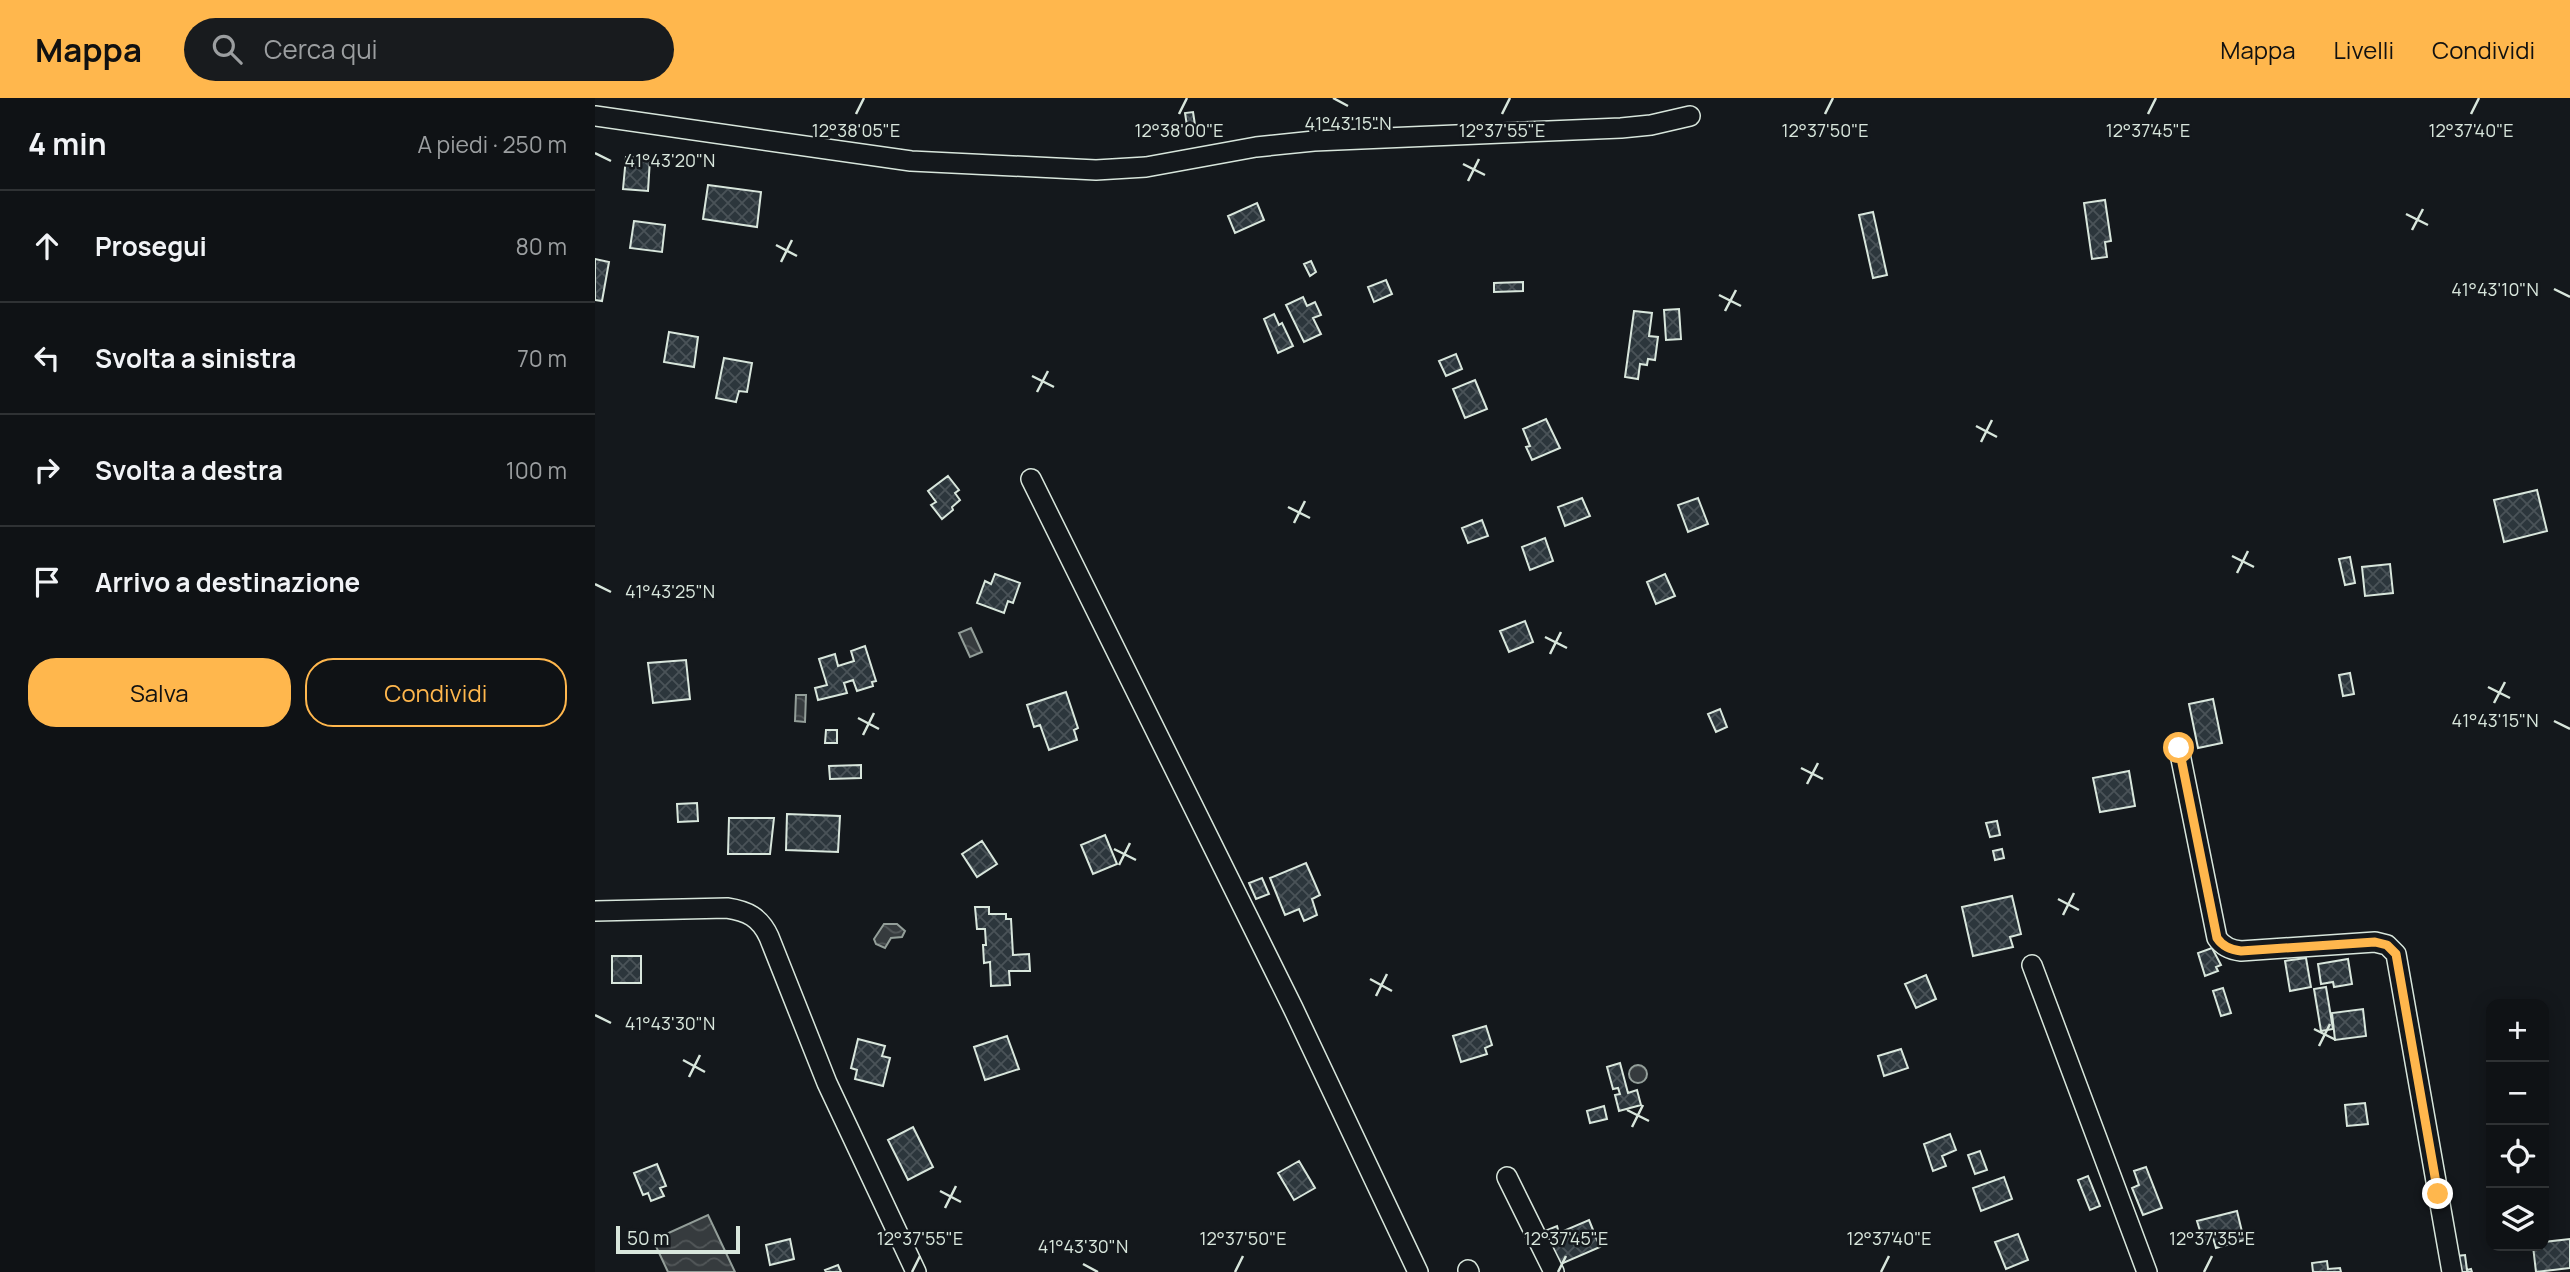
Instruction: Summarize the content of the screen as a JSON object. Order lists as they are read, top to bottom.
{
  "scale_bar": "50 m",
  "page": {
    "header": "Mappa",
    "search": "Cerca qui",
    "nav": ["Mappa", "Livelli", "Condividi"],
    "heading": ["4 min", "A piedi · 250 m"],
    "list": [
      ["Prosegui", "80 m"],
      ["Svolta a sinistra", "70 m"],
      ["Svolta a destra", "100 m"],
      "Arrivo a destinazione"
    ],
    "buttons": ["Salva", "Condividi"],
    "map_buttons": ["+", "−"],
    "scale": "50 m"
  },
  "coordinates": [
    "41°43'15\"N",
    "12°38'05\"E",
    "12°38'00\"E",
    "12°37'55\"E",
    "12°37'50\"E",
    "12°37'45\"E",
    "12°37'40\"E",
    "41°43'20\"N",
    "41°43'10\"N",
    "41°43'25\"N",
    "41°43'30\"N",
    "12°37'35\"E"
  ]
}
